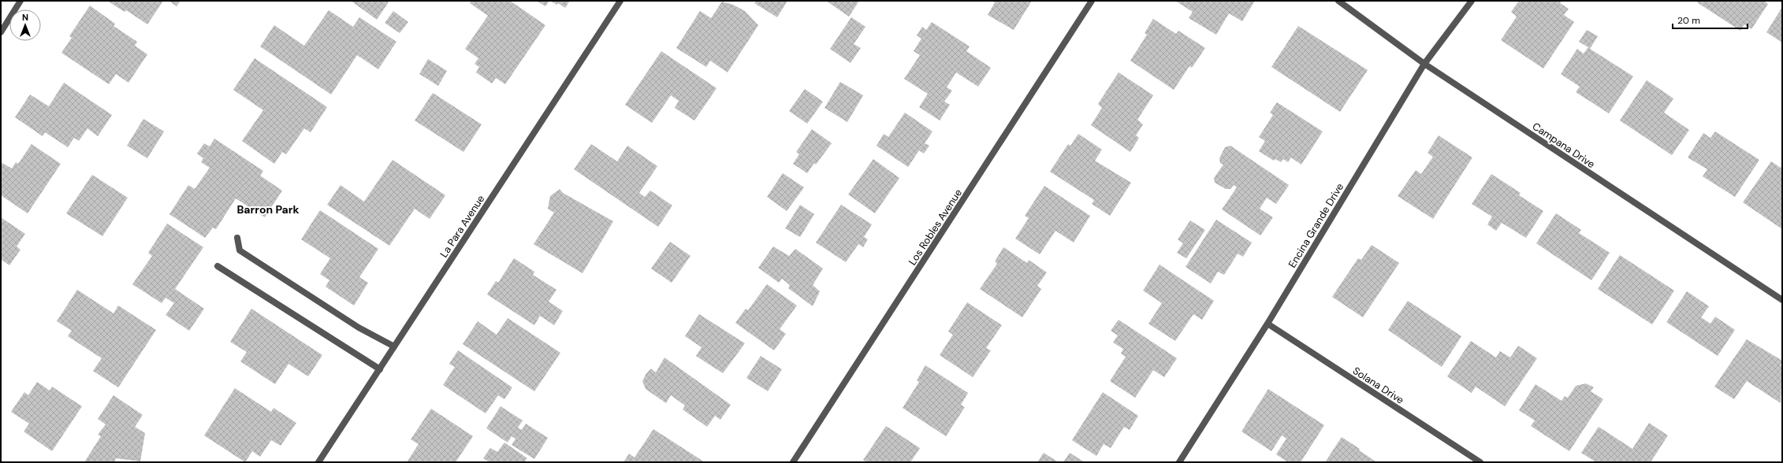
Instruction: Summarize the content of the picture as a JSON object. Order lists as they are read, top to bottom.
{
  "streets": {
    "street": [
      "Campana Drive",
      "Encina Grande Drive",
      "La Para Avenue",
      "Los Robles Avenue",
      "Solana Drive"
    ]
  },
  "crossings": [
    ["Campana Drive", "Encina Grande Drive"],
    ["Encina Grande Drive", "Solana Drive"]
  ],
  "districts": ["Barron Park"],
  "scale_bar": "20 m",
  "north": "top"
}
